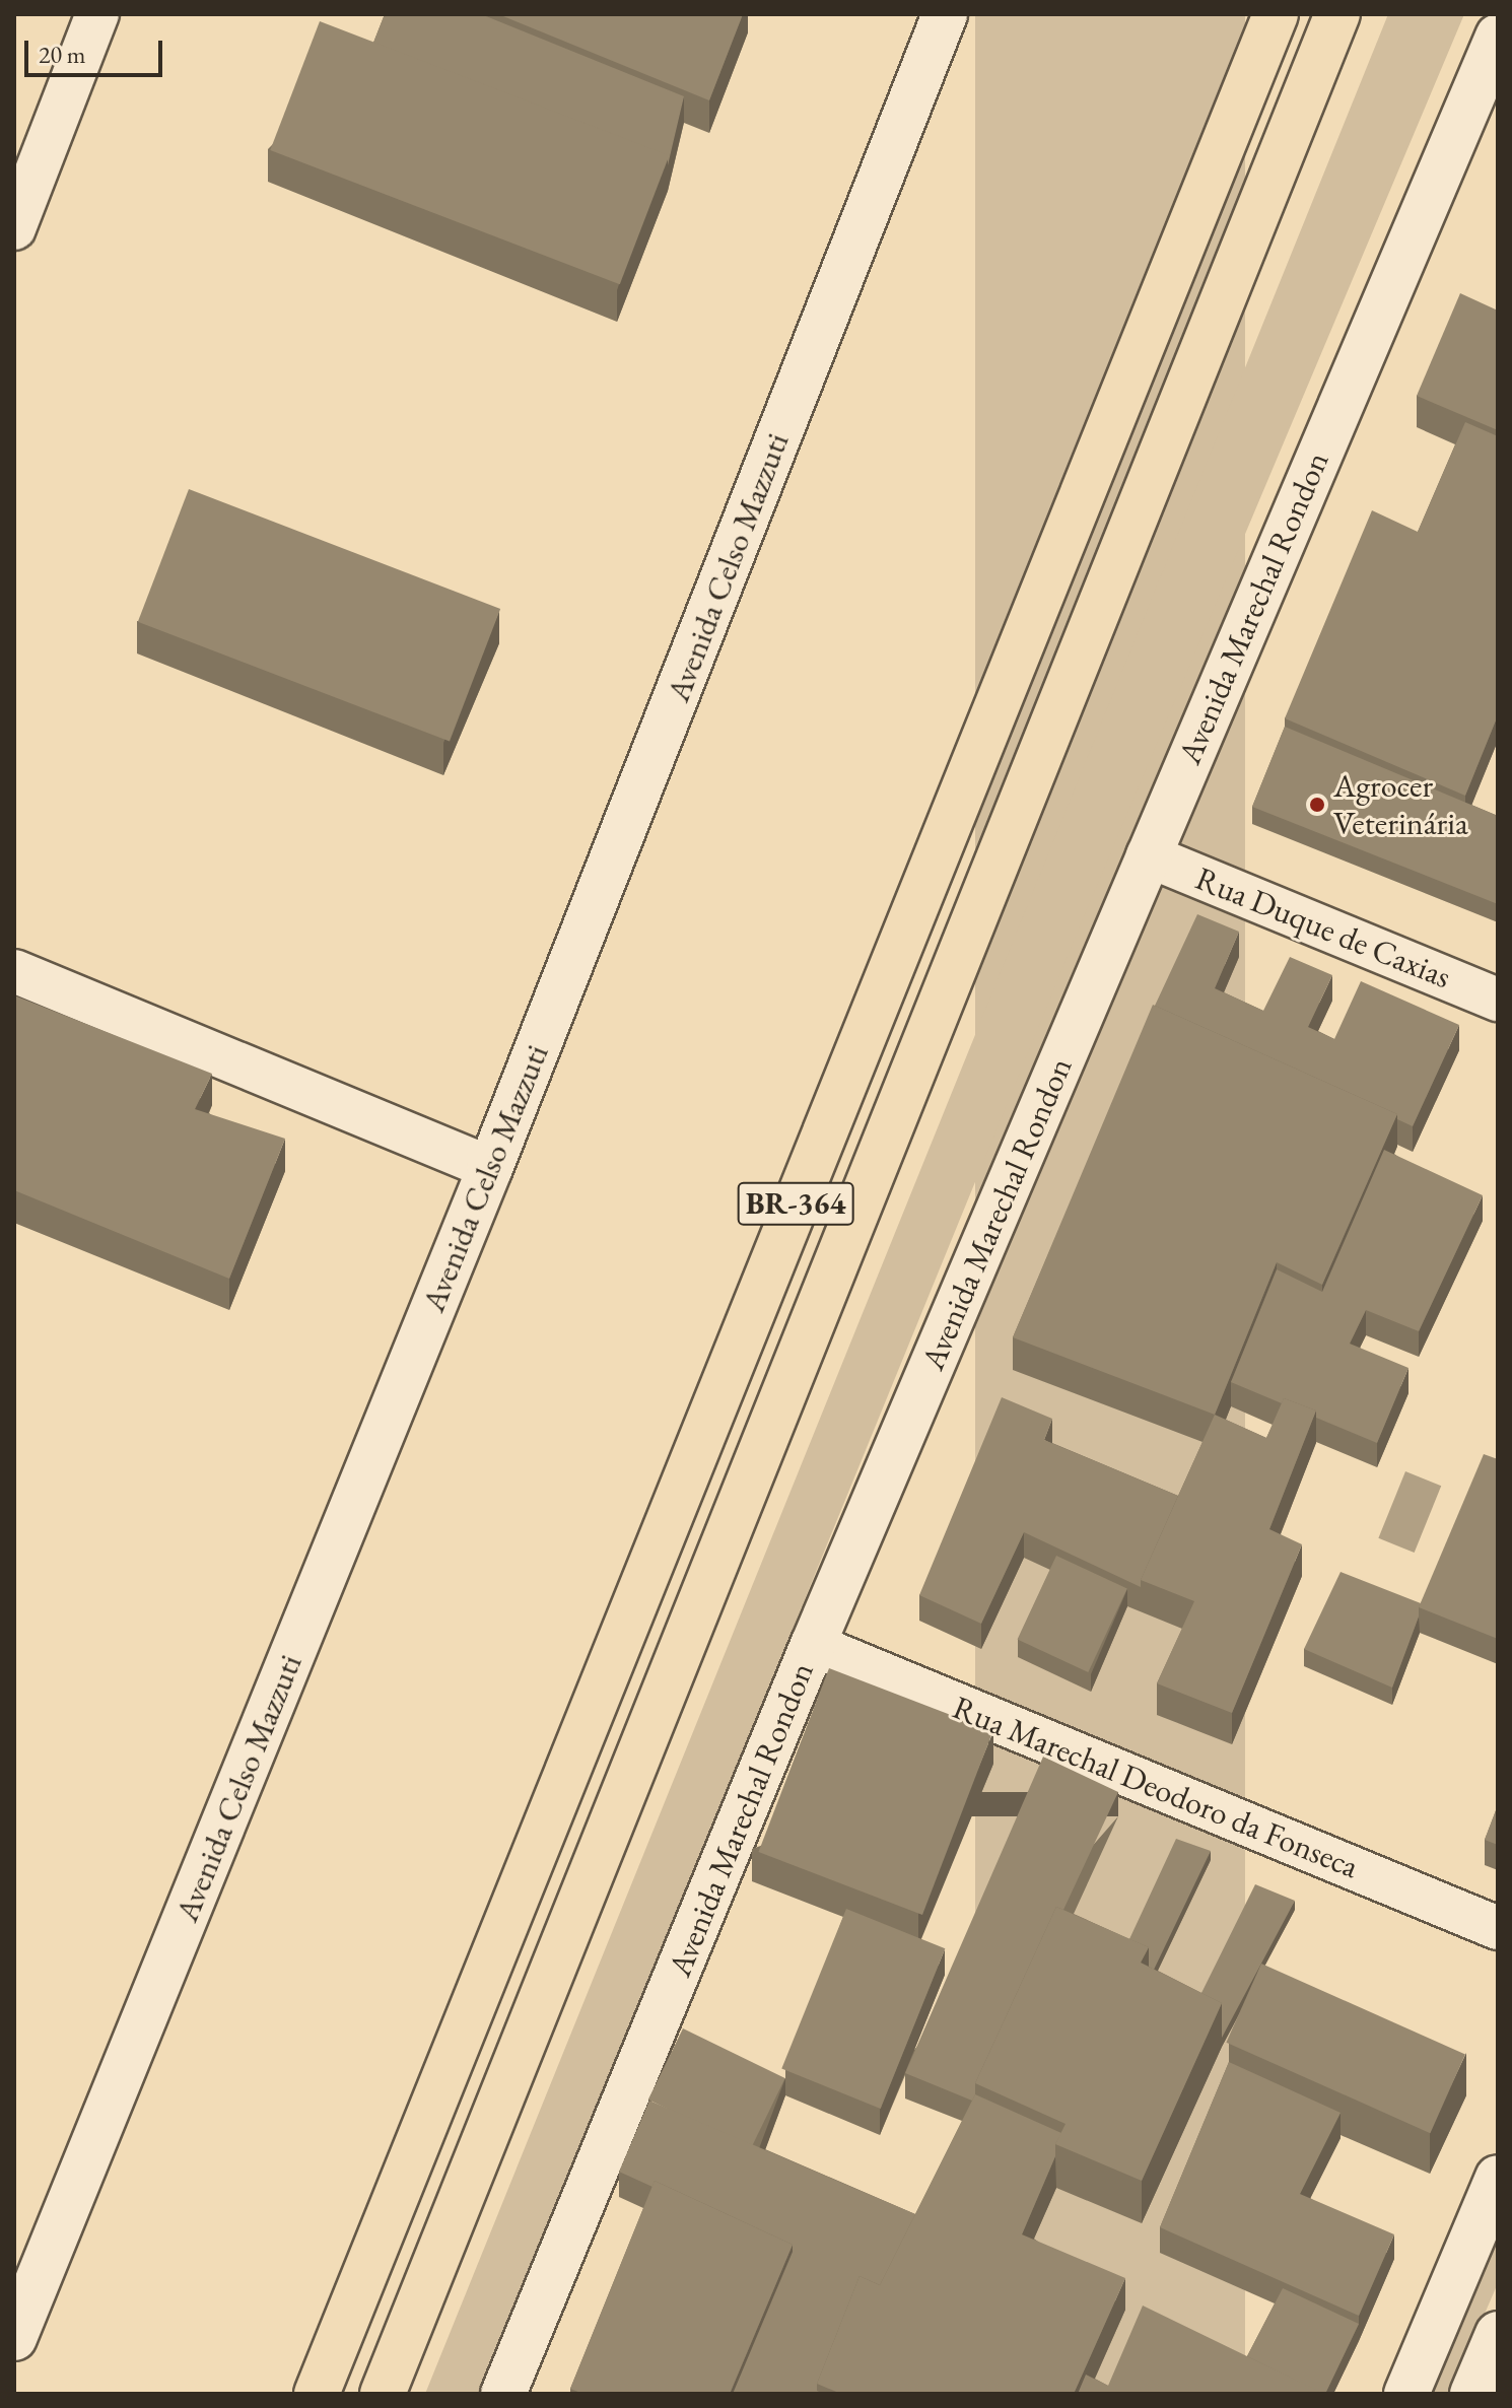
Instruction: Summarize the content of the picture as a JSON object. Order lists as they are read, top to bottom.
{
  "streets": {
    "highway": ["BR-364"],
    "main road": ["Avenida Celso Mazzuti", "Avenida Marechal Rondon"],
    "street": ["Rua Duque de Caxias", "Rua Marechal Deodoro da Fonseca"]
  },
  "crossings": [
    ["Avenida Marechal Rondon", "Rua Duque de Caxias"],
    ["Avenida Marechal Rondon", "Rua Marechal Deodoro da Fonseca"]
  ],
  "places": ["Agrocer Veterinária"],
  "scale_bar": "20 m"
}
